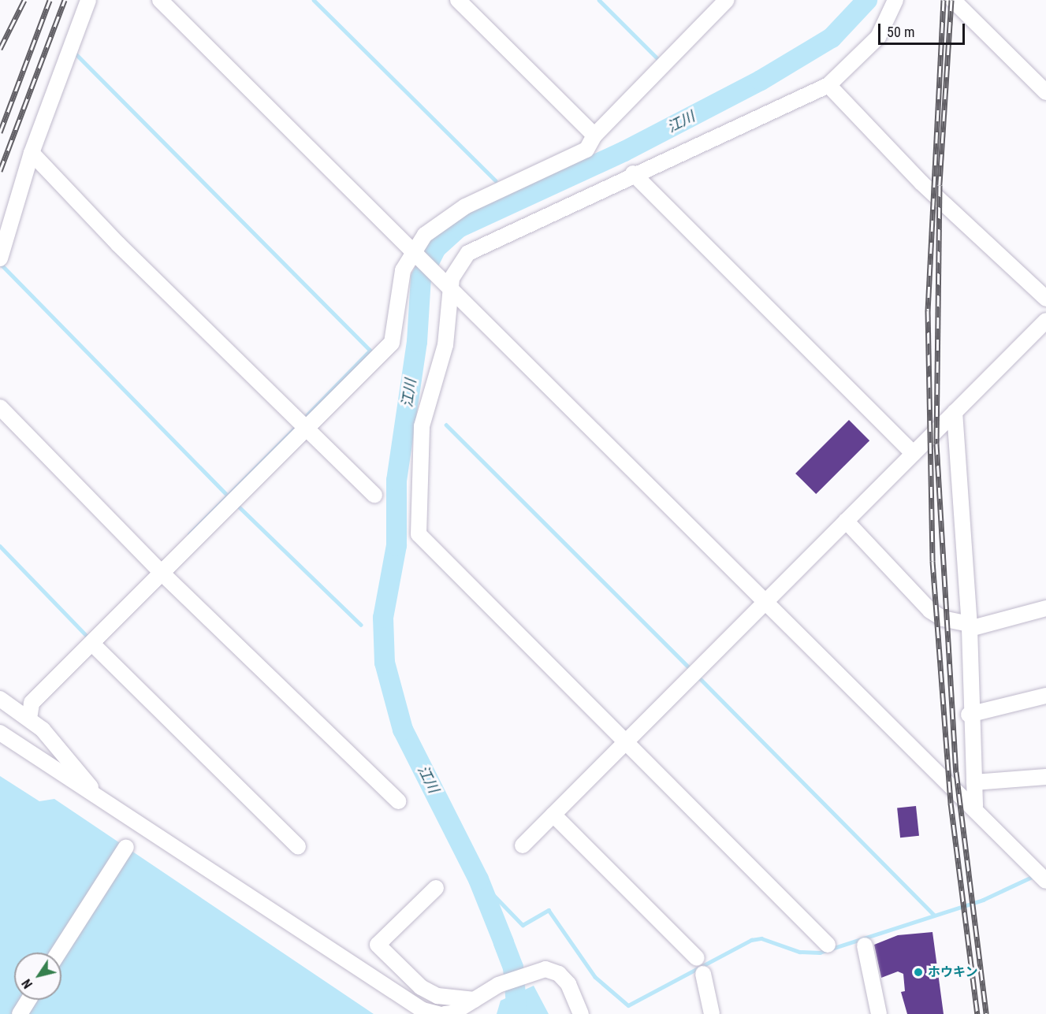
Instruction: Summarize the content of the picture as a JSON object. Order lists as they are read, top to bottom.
{
  "water": ["江川"],
  "places": ["ホウキン"],
  "scale_bar": "50 m",
  "north": "bottom left"
}
